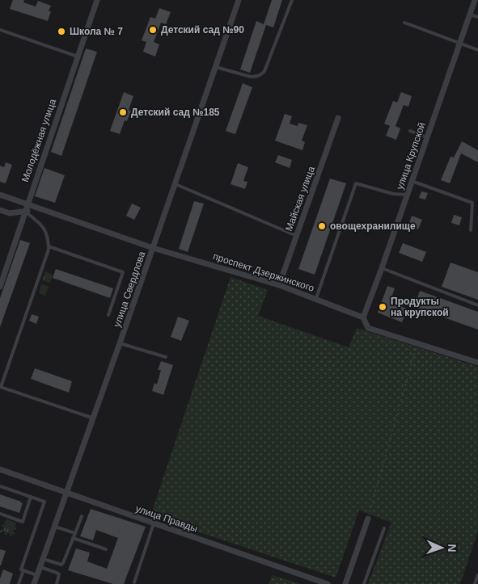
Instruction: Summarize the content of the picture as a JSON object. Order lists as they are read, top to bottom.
{
  "streets": {
    "street": [
      "Молодёжная улица",
      "улица Крупской",
      "Майская улица",
      "проспект Дзержинского",
      "улица Свердлова",
      "улица Правды"
    ]
  },
  "crossings": [
    ["Молодёжная улица", "проспект Дзержинского"],
    ["улица Крупской", "проспект Дзержинского"],
    ["Майская улица", "проспект Дзержинского"],
    ["проспект Дзержинского", "улица Свердлова"],
    ["улица Свердлова", "улица Правды"]
  ],
  "places": [
    "Детский сад №90",
    "Школа № 7",
    "Детский сад №185",
    "овощехранилище",
    "Продукты на крупской"
  ],
  "north": "right"
}
